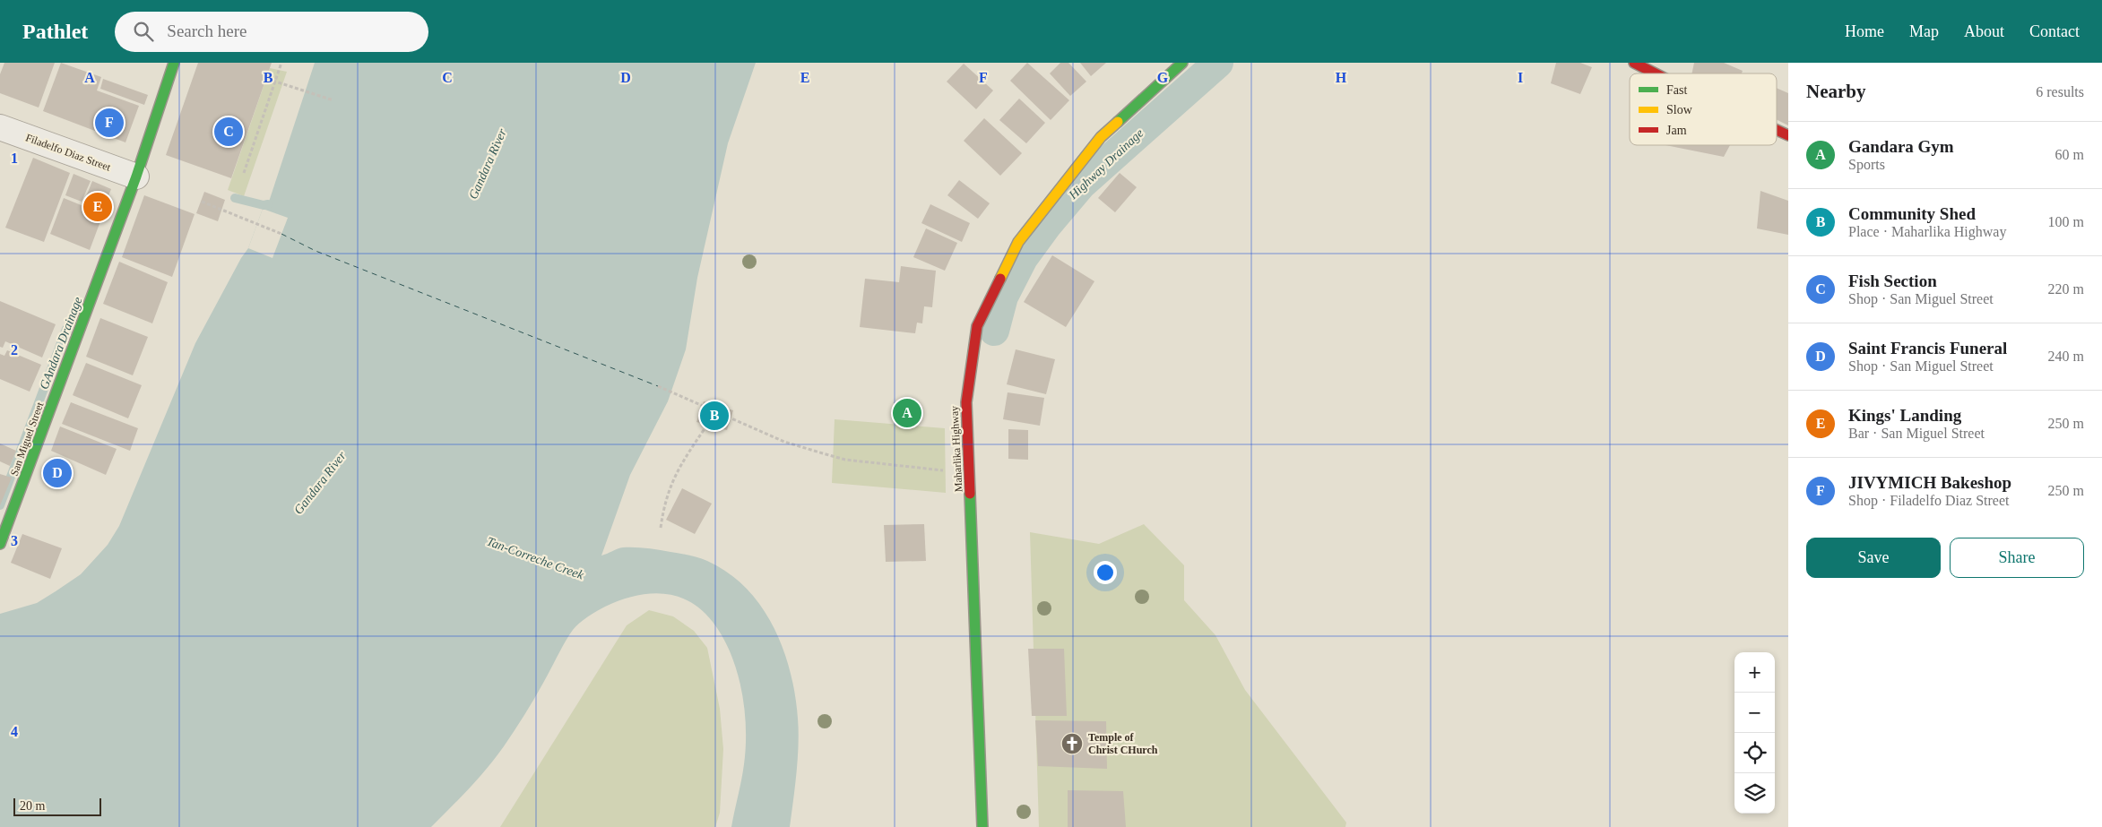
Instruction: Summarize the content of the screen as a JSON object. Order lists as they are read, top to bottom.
{
  "streets": {
    "main road": ["San Miguel Street", "Maharlika Highway"],
    "street": ["Filadelfo Diaz Street"]
  },
  "crossings": [
    ["Filadelfo Diaz Street", "San Miguel Street"]
  ],
  "water": [
    "Gandara River",
    "Highway Drainage",
    "GAndara Drainage",
    "Tan-Correche Creek"
  ],
  "places": {
    "church": ["Temple of Christ CHurch"]
  },
  "legend": ["Fast", "Slow", "Jam"],
  "scale_bar": "20 m",
  "page": {
    "header": "Pathlet",
    "search": "Search here",
    "nav": [
      "Home",
      "Map",
      "About",
      "Contact"
    ],
    "heading": ["Nearby", "6 results"],
    "pins": [
      "F",
      "C",
      "E",
      "A",
      "B",
      "D"
    ],
    "list": [
      {
        "mark": "A",
        "name": "Gandara Gym",
        "note": "Sports",
        "value": "60 m"
      },
      {
        "mark": "B",
        "name": "Community Shed",
        "note": "Place · Maharlika Highway",
        "value": "100 m"
      },
      {
        "mark": "C",
        "name": "Fish Section",
        "note": "Shop · San Miguel Street",
        "value": "220 m"
      },
      {
        "mark": "D",
        "name": "Saint Francis Funeral",
        "note": "Shop · San Miguel Street",
        "value": "240 m"
      },
      {
        "mark": "E",
        "name": "Kings' Landing",
        "note": "Bar · San Miguel Street",
        "value": "250 m"
      },
      {
        "mark": "F",
        "name": "JIVYMICH Bakeshop",
        "note": "Shop · Filadelfo Diaz Street",
        "value": "250 m"
      }
    ],
    "buttons": ["Save", "Share"],
    "map_buttons": ["+", "−"],
    "scale": "20 m"
  },
  "grid": {
    "columns": [
      "A",
      "B",
      "C",
      "D",
      "E",
      "F",
      "G",
      "H",
      "I"
    ],
    "rows": [
      "1",
      "2",
      "3",
      "4"
    ]
  }
}
